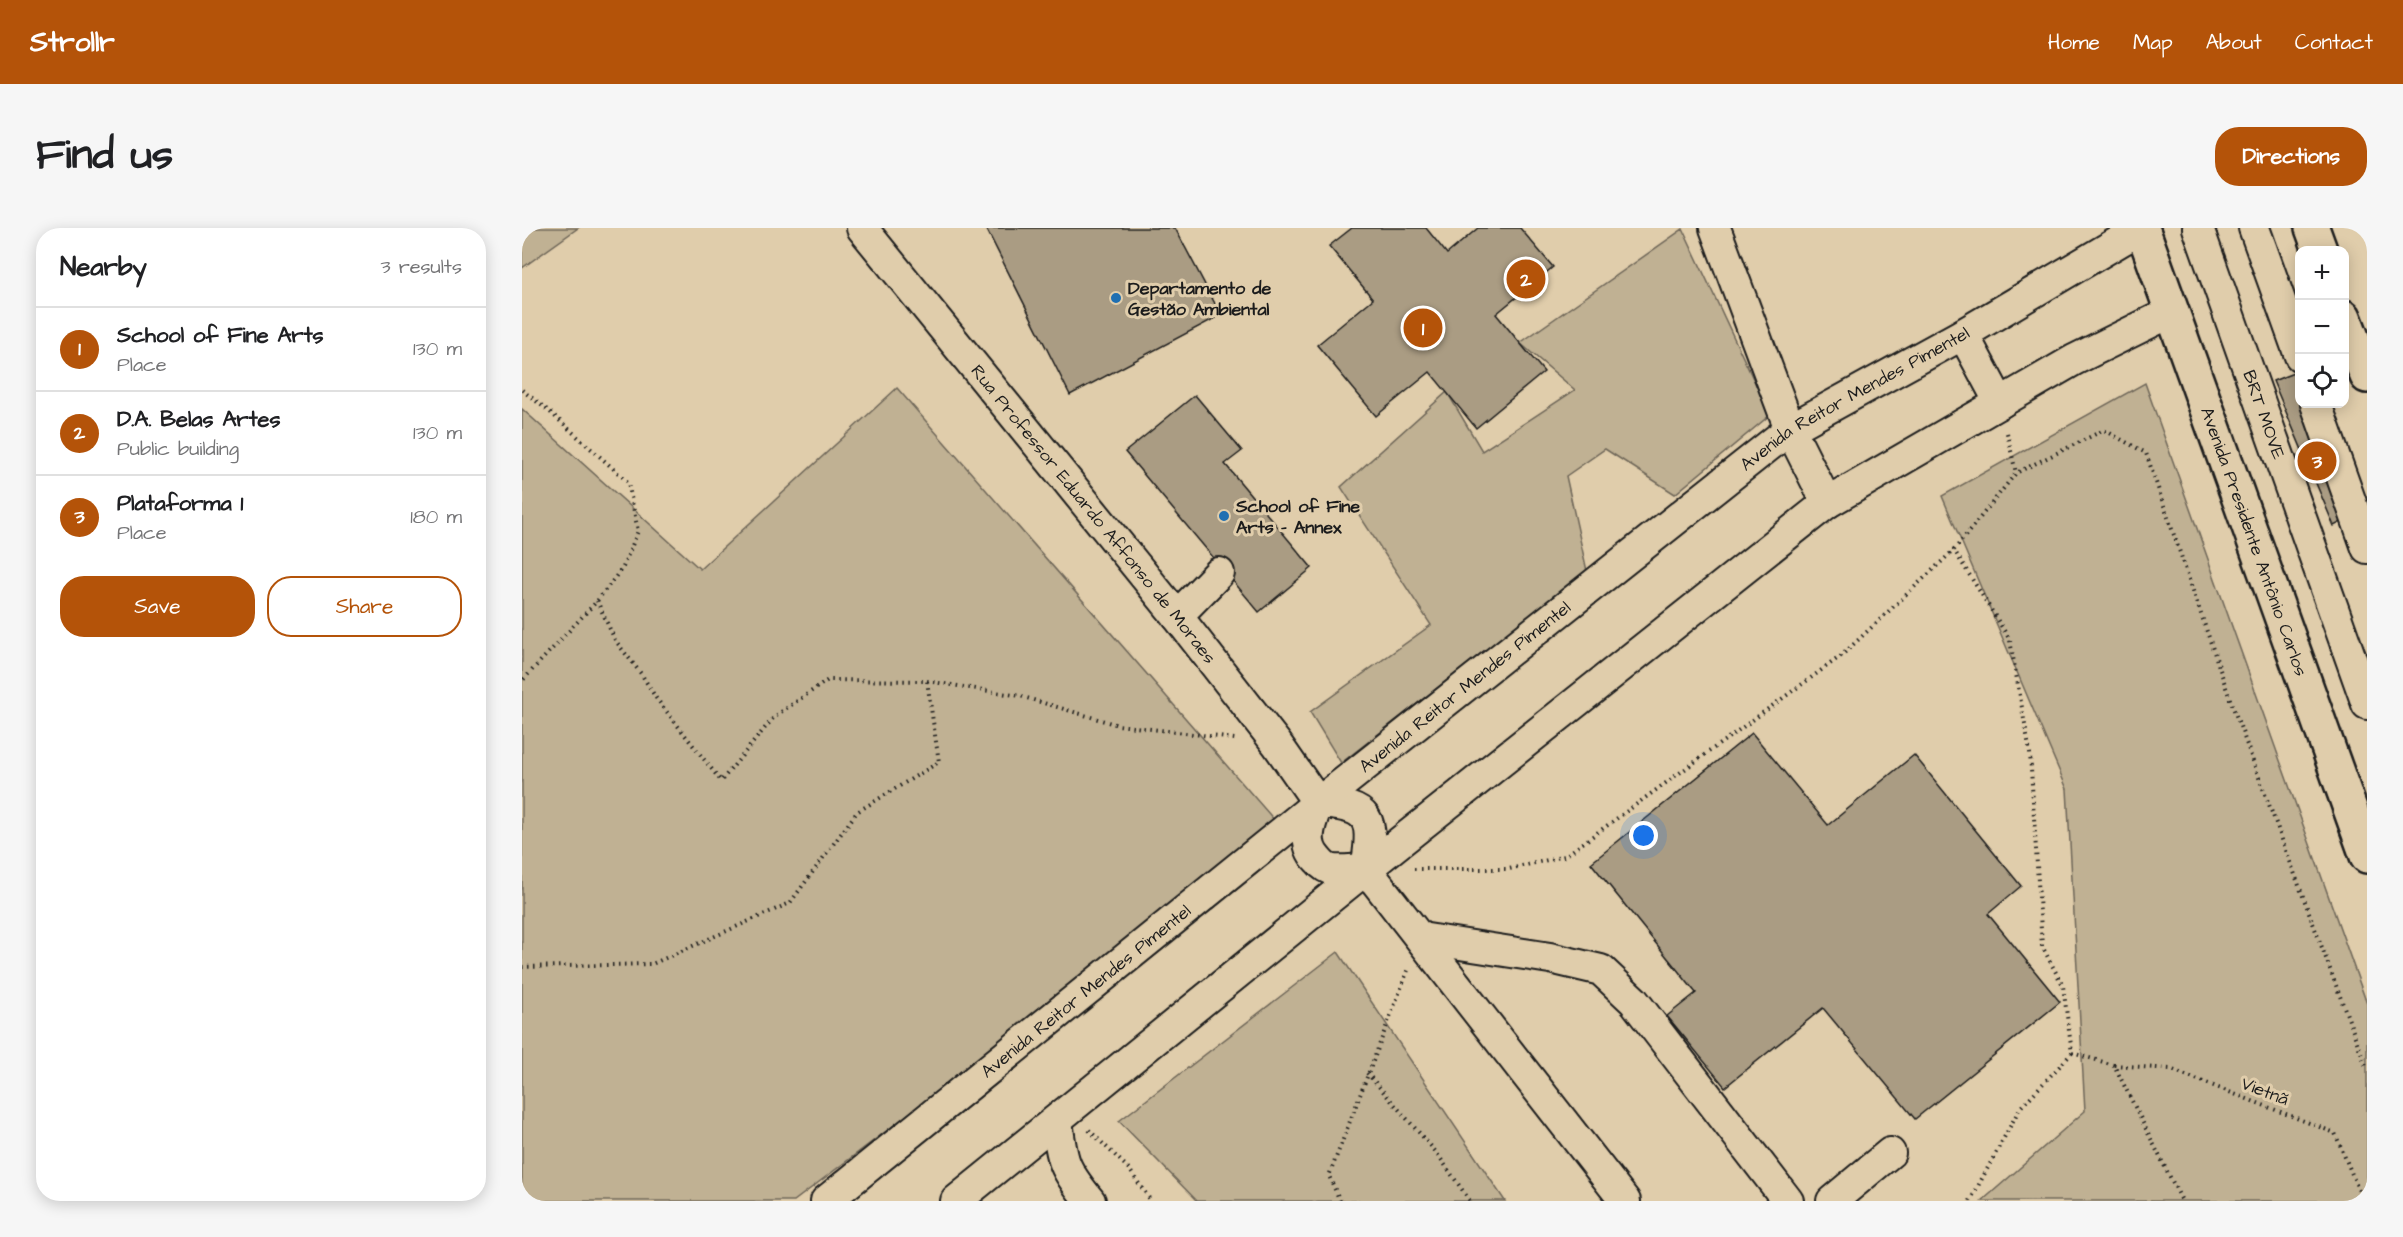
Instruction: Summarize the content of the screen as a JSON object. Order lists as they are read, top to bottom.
{
  "streets": {
    "highway": ["Avenida Presidente Antônio Carlos"],
    "street": ["Avenida Reitor Mendes Pimentel", "BRT MOVE", "Rua Professor Eduardo Affonso de Moraes"],
    "path": ["Vietnã"]
  },
  "crossings": [
    ["Avenida Reitor Mendes Pimentel", "Rua Professor Eduardo Affonso de Moraes"],
    ["Avenida Reitor Mendes Pimentel", "Avenida Presidente Antônio Carlos"]
  ],
  "places": ["Departamento de Gestão Ambiental", "School of Fine Arts - Annex"],
  "page": {
    "header": "Strollr",
    "nav": [
      "Home",
      "Map",
      "About",
      "Contact"
    ],
    "title": "Find us",
    "buttons": [
      "Directions",
      ["Save", "Share"]
    ],
    "heading": ["Nearby", "3 results"],
    "map_buttons": ["+", "−"],
    "pins": ["2", "1", "3"],
    "list": [
      {
        "mark": "1",
        "name": "School of Fine Arts",
        "note": "Place",
        "value": "130 m"
      },
      {
        "mark": "2",
        "name": "D.A. Belas Artes",
        "note": "Public building",
        "value": "130 m"
      },
      {
        "mark": "3",
        "name": "Plataforma 1",
        "note": "Place",
        "value": "180 m"
      }
    ]
  }
}
